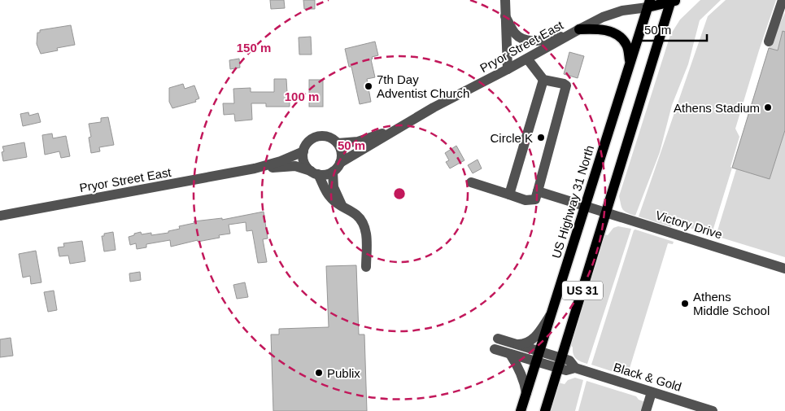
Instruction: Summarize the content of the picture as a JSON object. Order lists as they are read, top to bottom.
{
  "streets": {
    "main road": ["US Highway 31 North", "US 31"],
    "street": ["Pryor Street East", "Victory Drive", "Black & Gold"]
  },
  "crossings": [
    ["Pryor Street East", "US Highway 31 North"],
    ["US Highway 31 North", "Victory Drive"],
    ["US Highway 31 North", "Black & Gold"],
    ["Victory Drive", "US 31"],
    ["US 31", "Black & Gold"]
  ],
  "places": [
    "7th Day Adventist Church",
    "Athens Stadium",
    "Circle K",
    "Athens Middle School",
    "Publix"
  ],
  "scale_bar": "50 m",
  "rings": ["150 m", "100 m", "50 m"]
}
